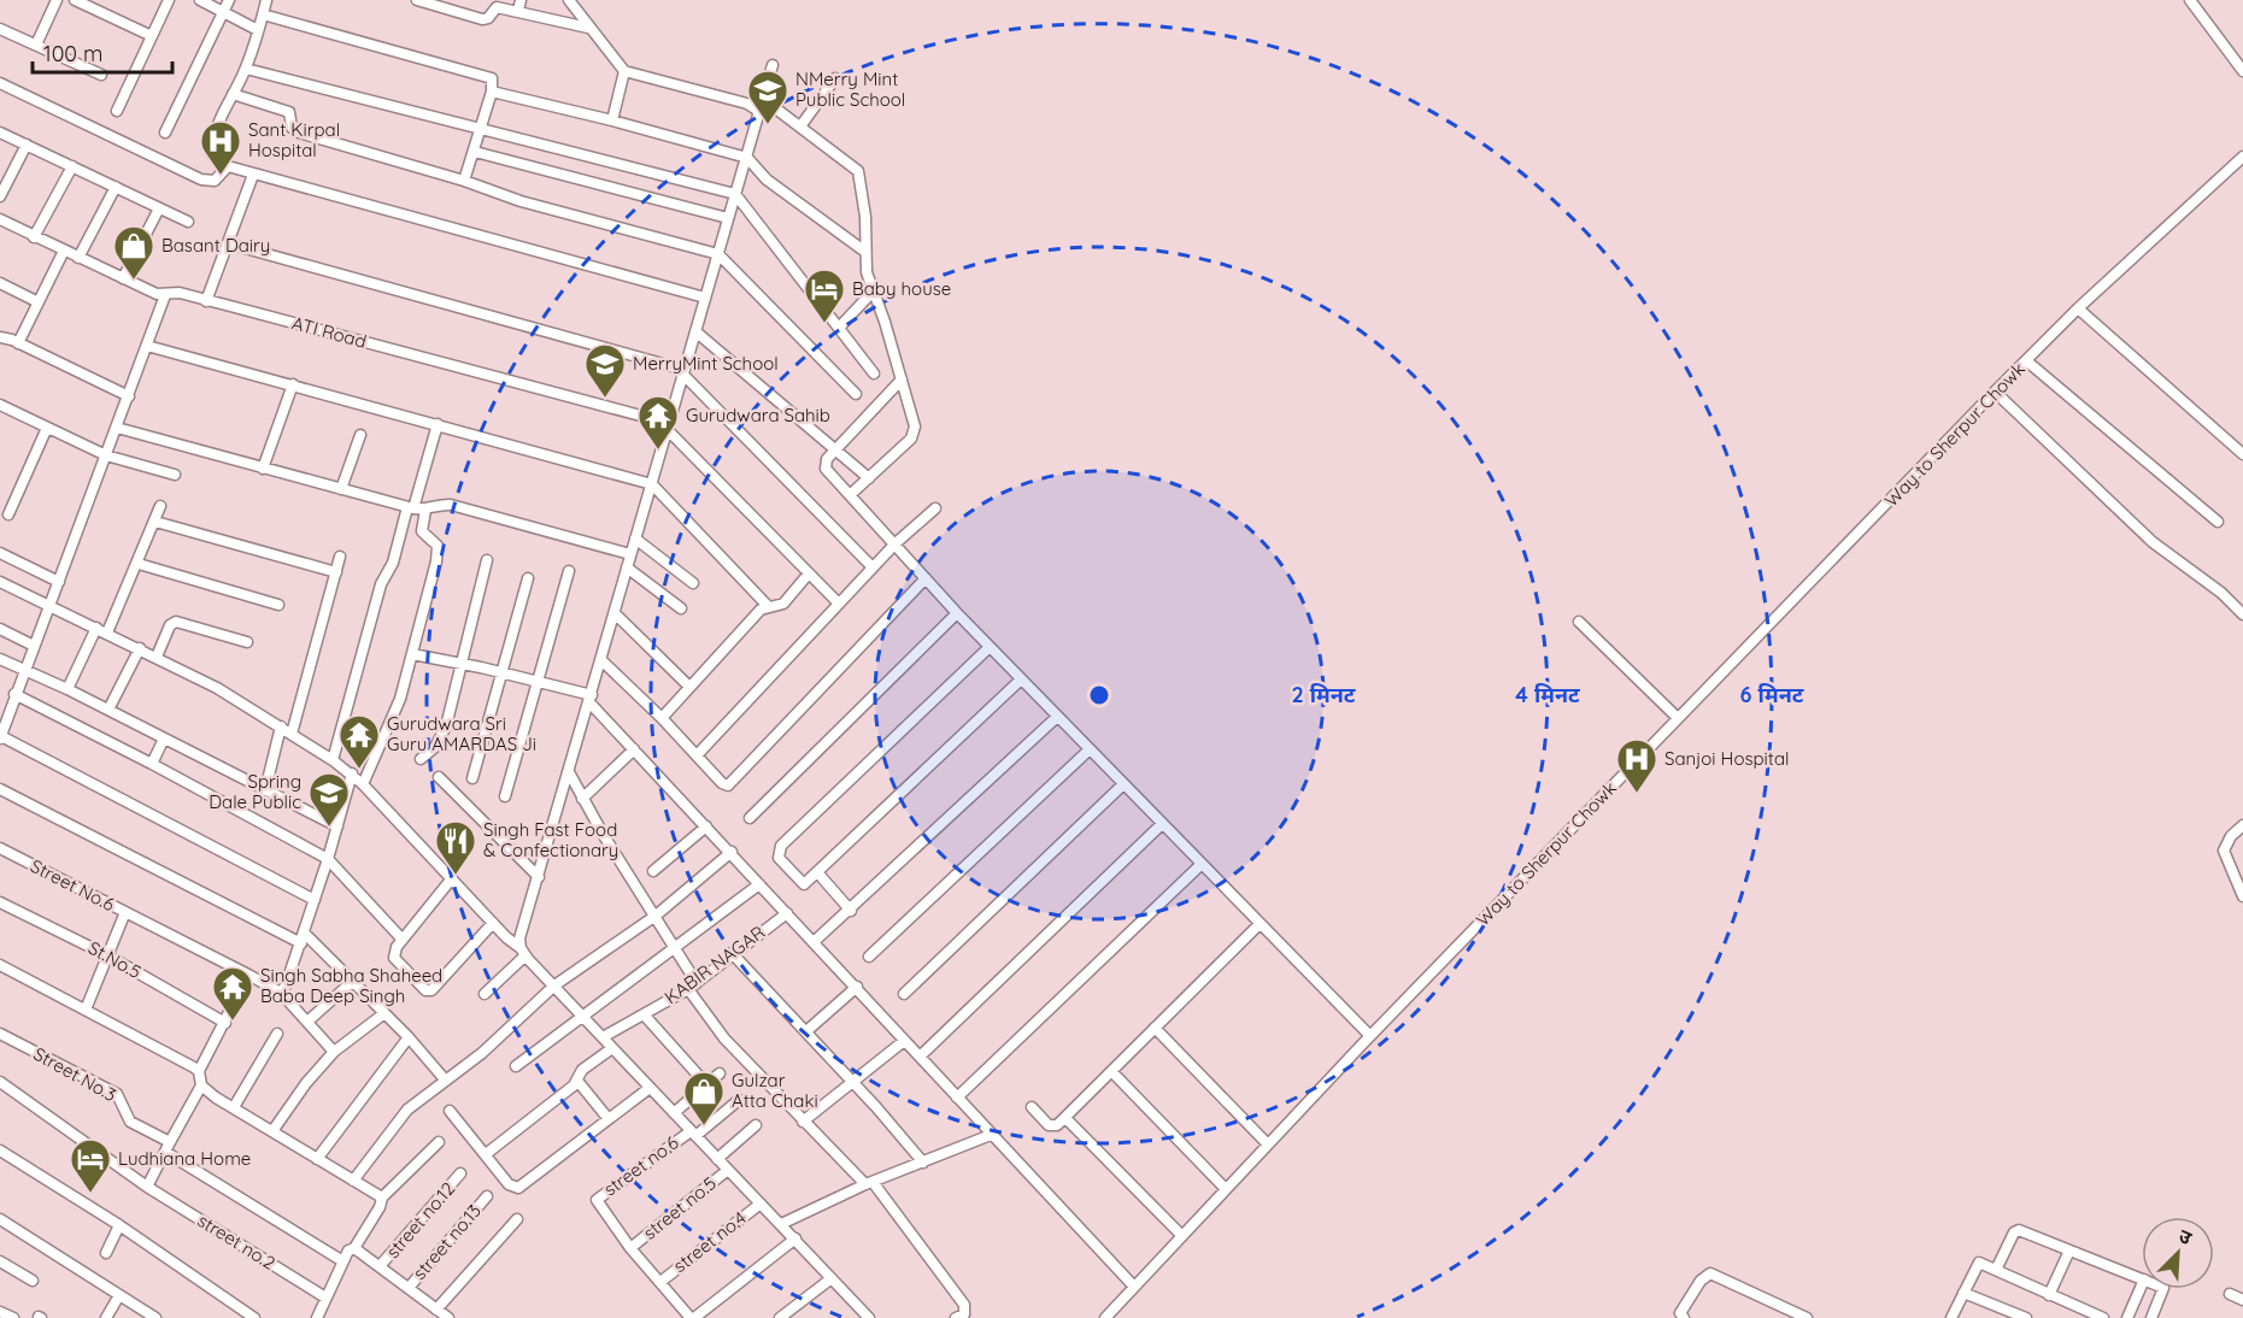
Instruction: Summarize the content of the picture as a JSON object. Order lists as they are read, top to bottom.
{
  "streets": {
    "street": [
      "ATI Road",
      "Way to Sherpur Chowk",
      "Street No.6",
      "St.No.5",
      "KABIR NAGAR",
      "Street No.3",
      "street no.6",
      "street no.5",
      "street no.12",
      "street no.2",
      "street no.13",
      "street no.4"
    ]
  },
  "crossings": [
    ["street no.6", "street no.5"]
  ],
  "places": {
    "school or university": ["NMerry Mint Public School", "MerryMint School", "Spring Dale Public"],
    "hospital": ["Sant Kirpal Hospital", "Sanjoi Hospital"],
    "shop": ["Basant Dairy", "Gulzar Atta Chaki"],
    "hotel": ["Baby house", "Ludhiana Home"],
    "temple": ["Gurudwara Sahib", "Gurudwara Sri Guru AMARDAS Ji", "Singh Sabha Shaheed Baba Deep Singh"],
    "restaurant": ["Singh Fast Food & Confectionary"]
  },
  "scale_bar": "100 m",
  "north": "top right",
  "rings": ["2 मिनट", "4 मिनट", "6 मिनट"]
}
